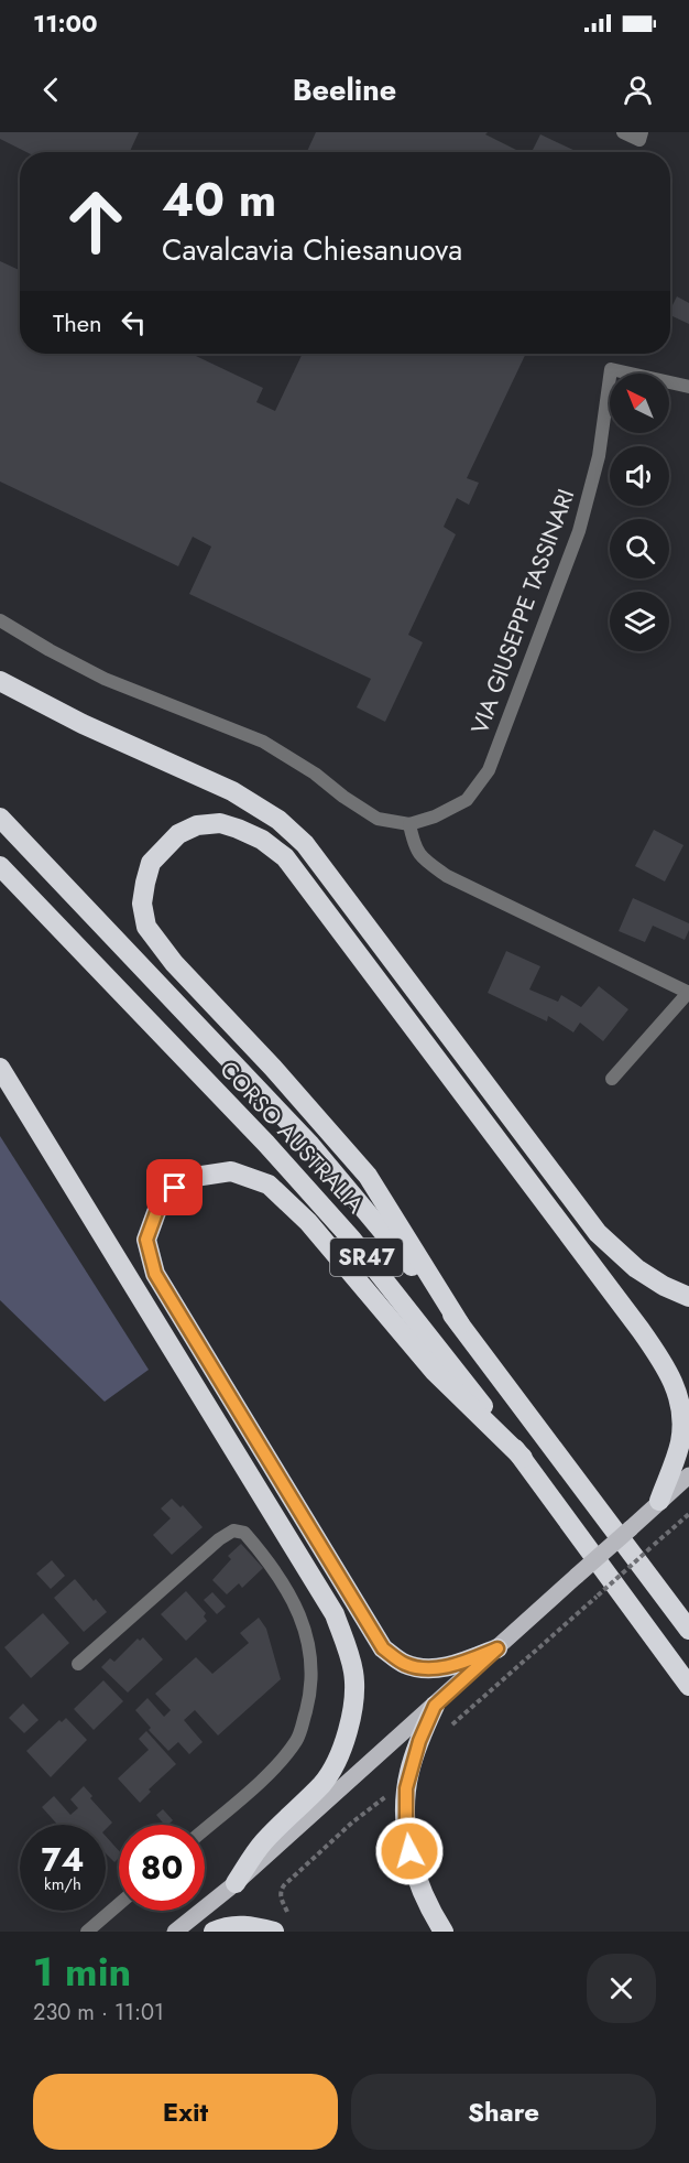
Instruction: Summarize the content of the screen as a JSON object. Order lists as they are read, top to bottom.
{
  "streets": {
    "highway": ["CORSO AUSTRALIA", "SR47"],
    "street": ["VIA GIUSEPPE TASSINARI"]
  },
  "north": "top left",
  "page": {
    "status": "11:00",
    "header": "Beeline",
    "turn": ["40 m", "Cavalcavia Chiesanuova"],
    "then": "Then",
    "speed": "74 km/h",
    "limit": "80",
    "heading": ["1 min", "230 m · 11:01"],
    "buttons": ["Exit", "Share"]
  }
}
